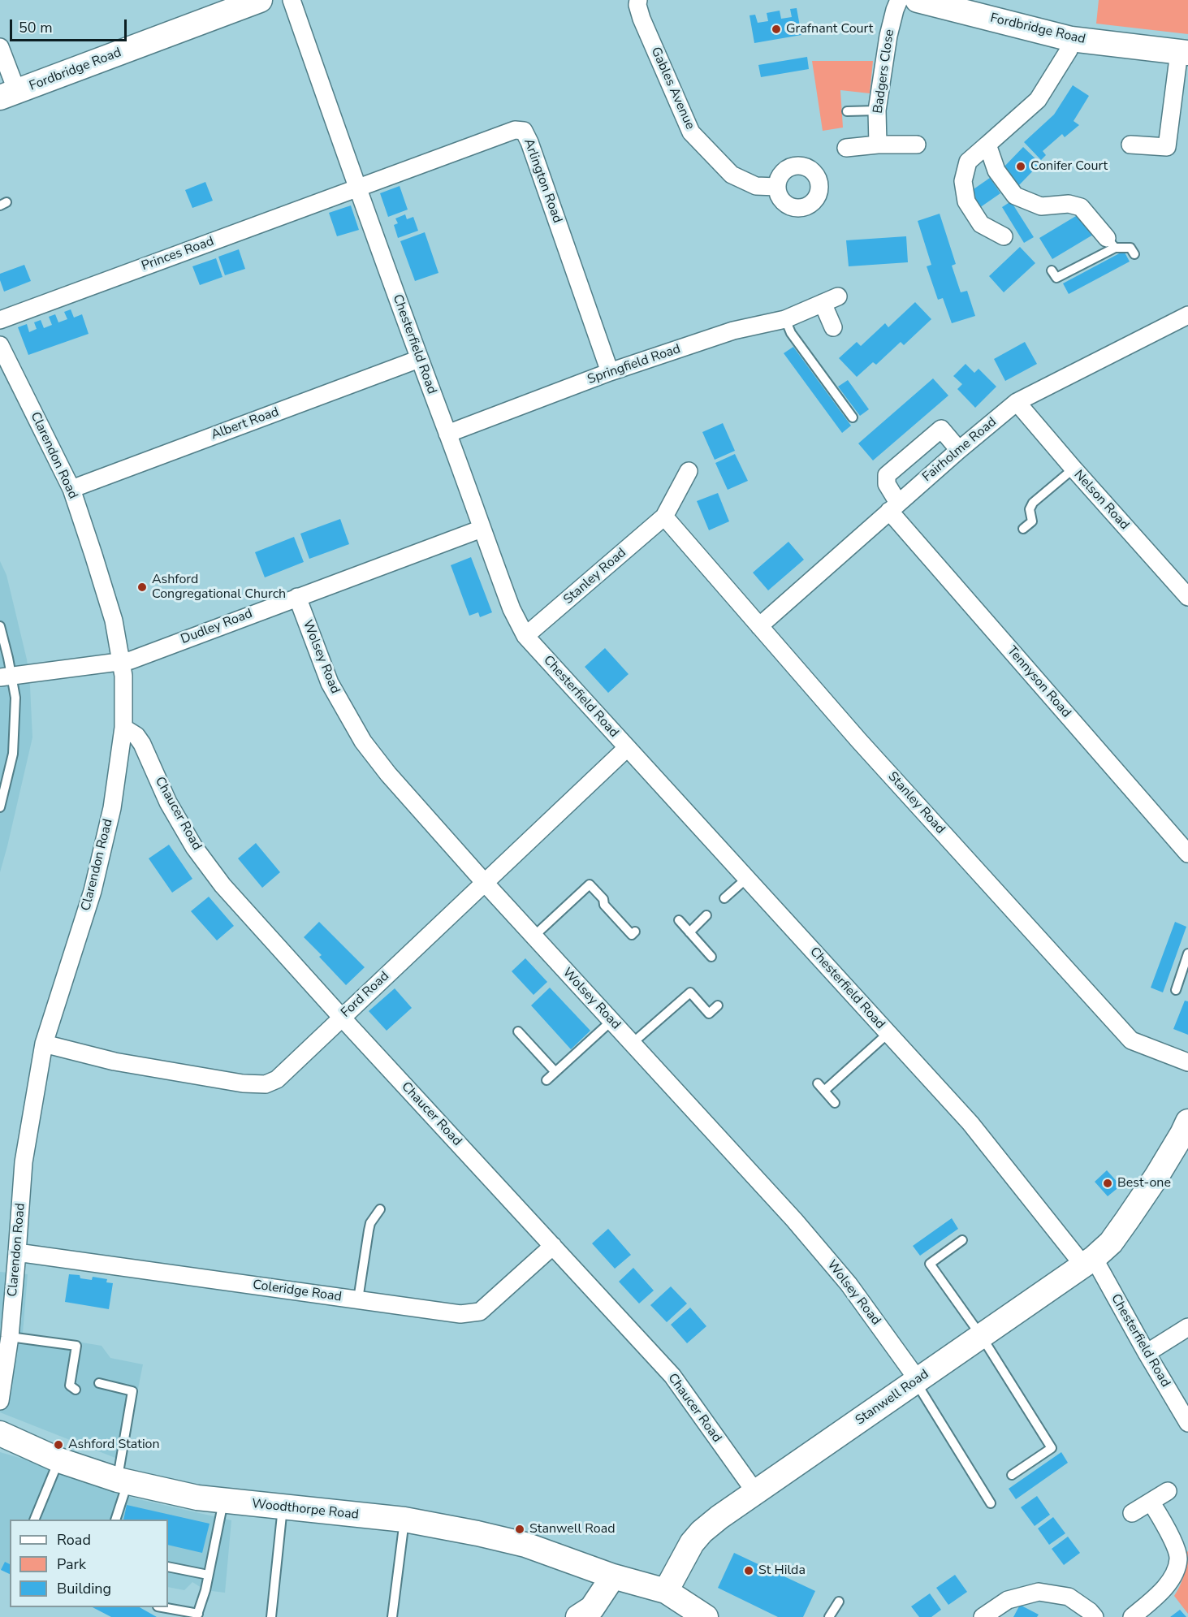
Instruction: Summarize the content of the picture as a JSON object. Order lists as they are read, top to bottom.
{
  "streets": {
    "street": [
      "Fordbridge Road",
      "Badgers Close",
      "Gables Avenue",
      "Arlington Road",
      "Princes Road",
      "Chesterfield Road",
      "Springfield Road",
      "Albert Road",
      "Fairholme Road",
      "Clarendon Road",
      "Nelson Road",
      "Stanley Road",
      "Dudley Road",
      "Wolsey Road",
      "Tennyson Road",
      "Chaucer Road",
      "Ford Road",
      "Coleridge Road",
      "Stanwell Road",
      "Woodthorpe Road"
    ]
  },
  "crossings": [
    ["Arlington Road", "Princes Road"],
    ["Arlington Road", "Chesterfield Road"],
    ["Arlington Road", "Springfield Road"],
    ["Princes Road", "Chesterfield Road"],
    ["Chesterfield Road", "Springfield Road"],
    ["Chesterfield Road", "Albert Road"],
    ["Chesterfield Road", "Stanley Road"],
    ["Chesterfield Road", "Dudley Road"],
    ["Chesterfield Road", "Ford Road"],
    ["Chesterfield Road", "Stanwell Road"],
    ["Albert Road", "Clarendon Road"],
    ["Fairholme Road", "Nelson Road"],
    ["Fairholme Road", "Stanley Road"],
    ["Fairholme Road", "Tennyson Road"],
    ["Clarendon Road", "Dudley Road"],
    ["Clarendon Road", "Chaucer Road"],
    ["Clarendon Road", "Ford Road"],
    ["Clarendon Road", "Coleridge Road"],
    ["Dudley Road", "Wolsey Road"],
    ["Wolsey Road", "Ford Road"],
    ["Wolsey Road", "Stanwell Road"],
    ["Chaucer Road", "Ford Road"],
    ["Chaucer Road", "Coleridge Road"],
    ["Chaucer Road", "Stanwell Road"]
  ],
  "places": [
    "Grafnant Court",
    "Conifer Court",
    "Ashford Congregational Church",
    "Best-one",
    "Ashford Station",
    "Stanwell Road",
    "St Hilda"
  ],
  "legend": ["Road", "Park", "Building"],
  "scale_bar": "50 m"
}
